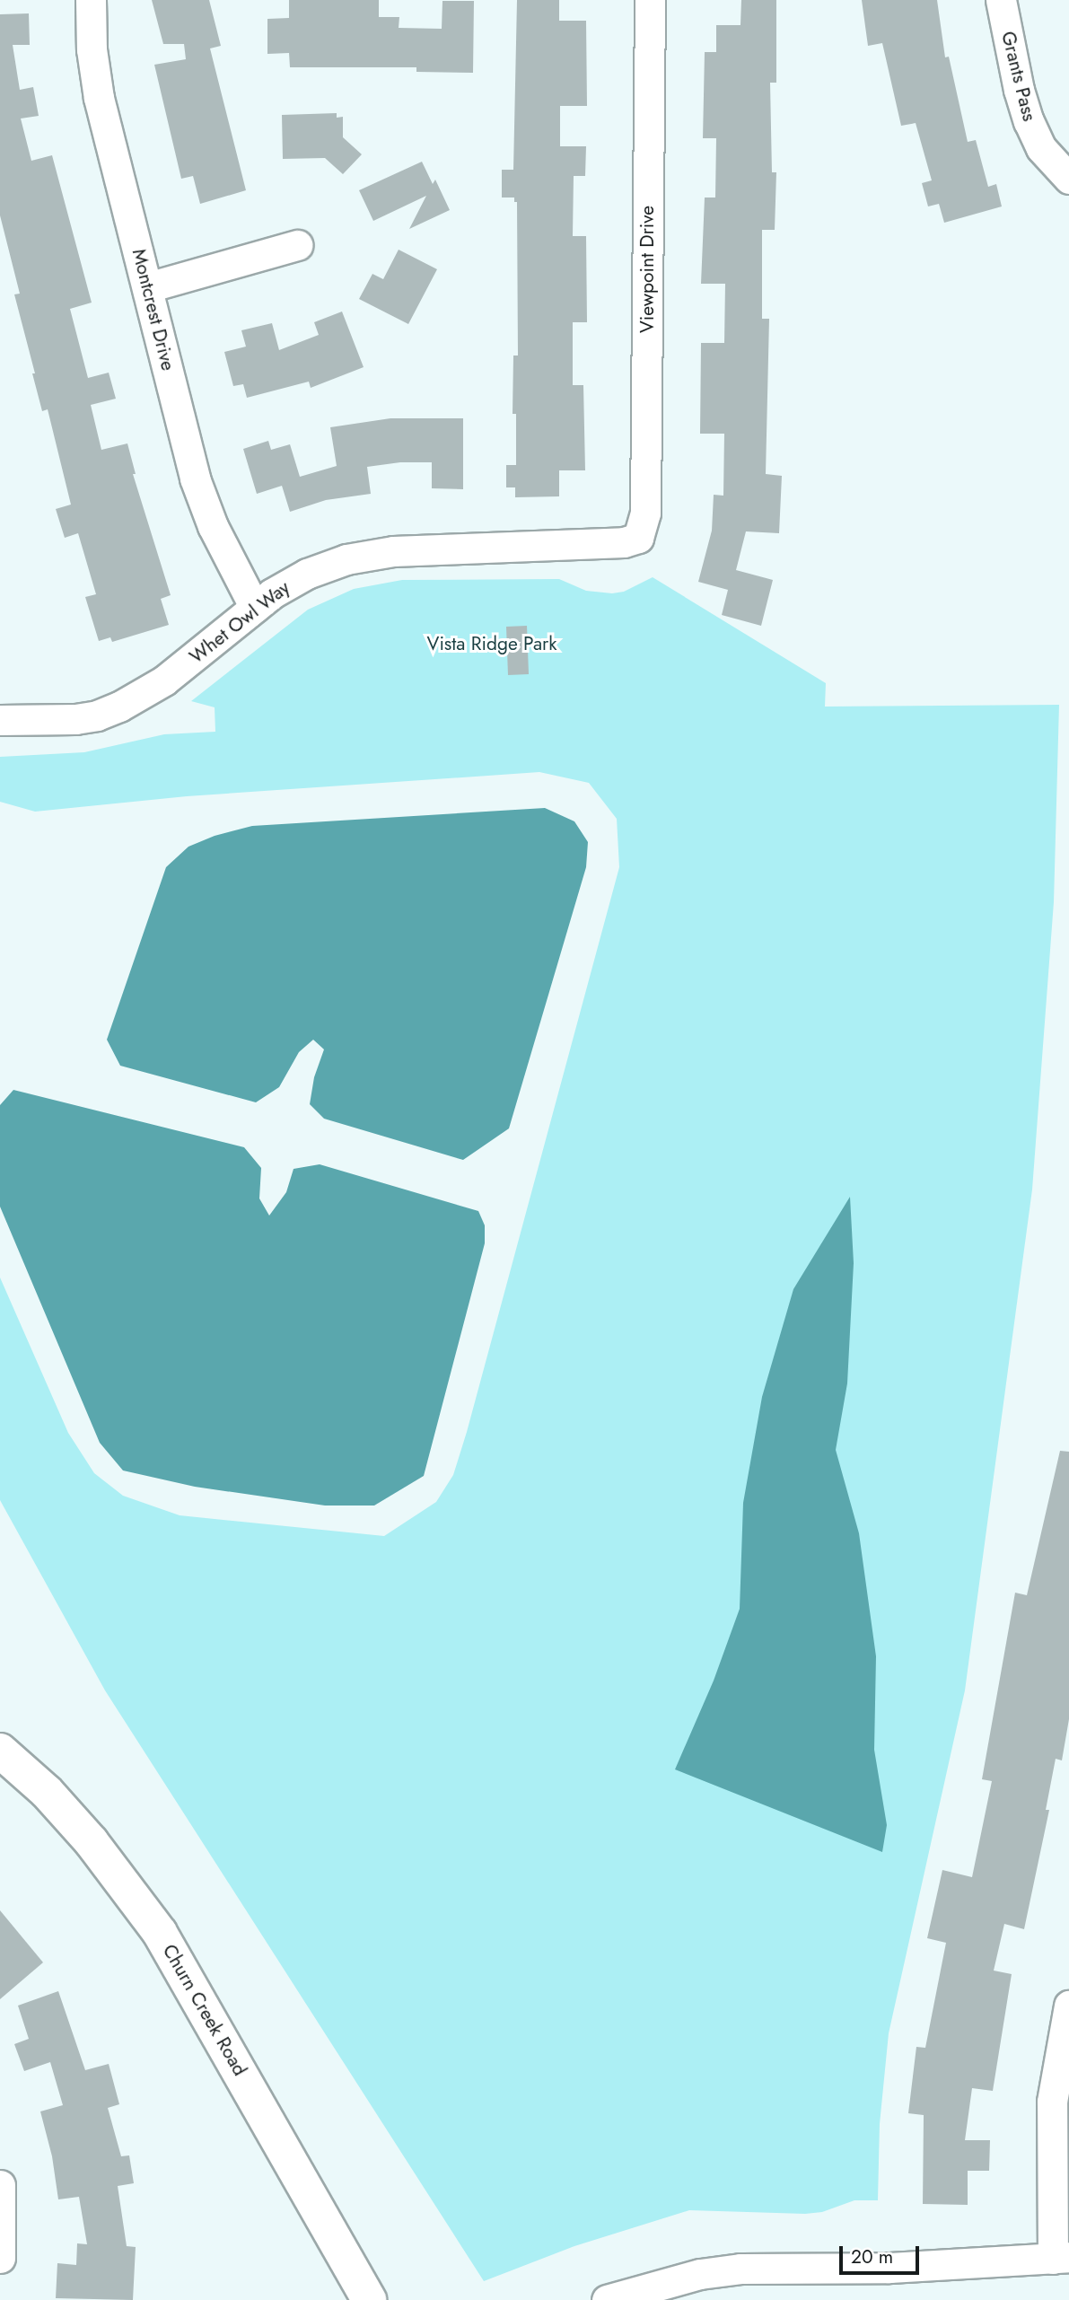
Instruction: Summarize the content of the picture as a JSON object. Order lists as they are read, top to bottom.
{
  "streets": {
    "main road": ["Churn Creek Road"],
    "street": [
      "Grants Pass",
      "Viewpoint Drive",
      "Montcrest Drive",
      "Whet Owl Way"
    ]
  },
  "crossings": [
    ["Viewpoint Drive", "Whet Owl Way"],
    ["Montcrest Drive", "Whet Owl Way"]
  ],
  "parks": ["Vista Ridge Park"],
  "scale_bar": "20 m"
}
